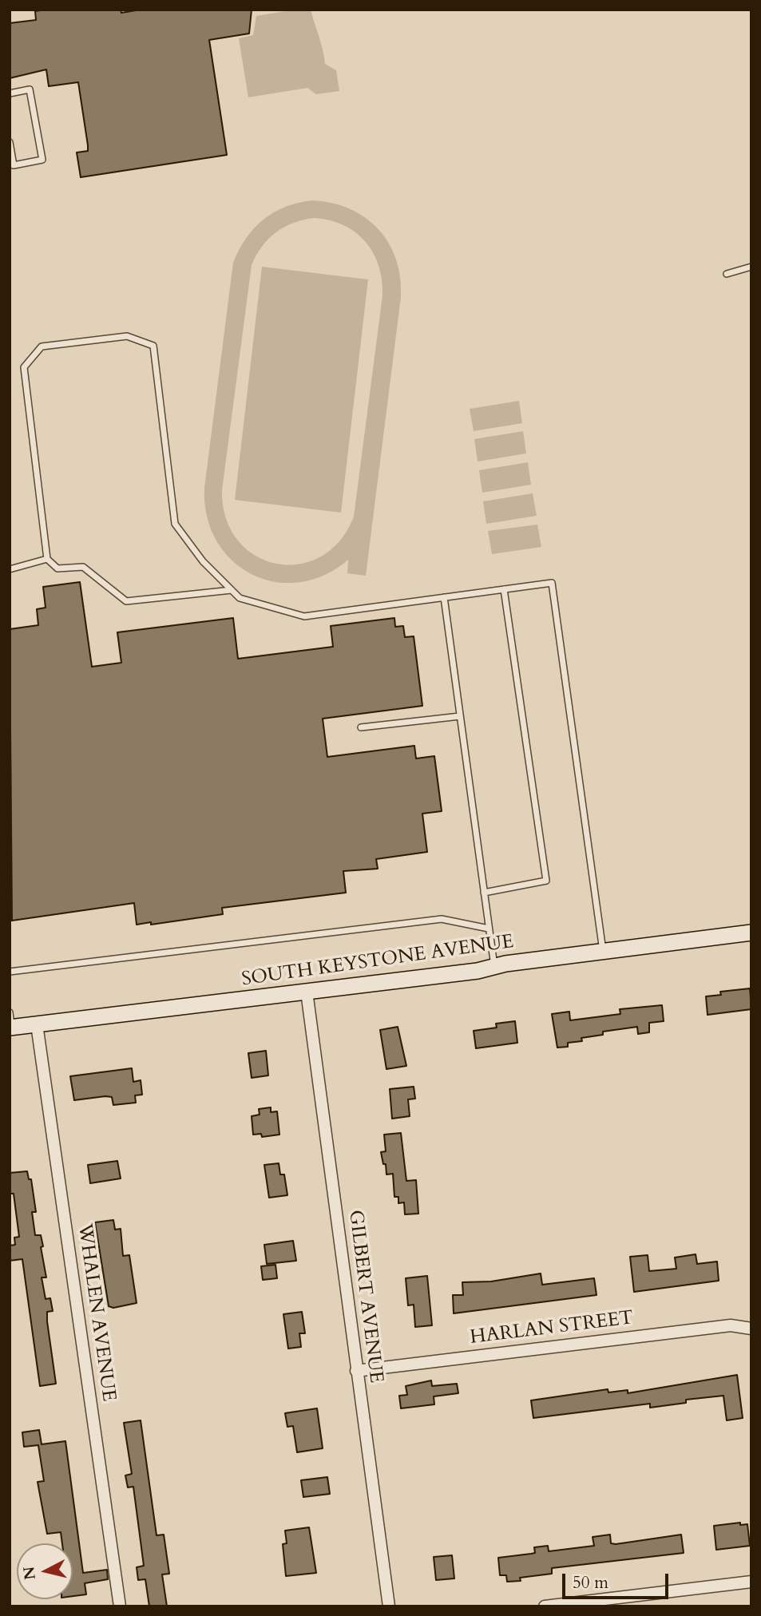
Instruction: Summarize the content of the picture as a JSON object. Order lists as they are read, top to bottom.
{
  "streets": {
    "main road": ["SOUTH KEYSTONE AVENUE"],
    "street": ["GILBERT AVENUE", "WHALEN AVENUE", "HARLAN STREET"]
  },
  "crossings": [
    ["SOUTH KEYSTONE AVENUE", "GILBERT AVENUE"],
    ["SOUTH KEYSTONE AVENUE", "WHALEN AVENUE"],
    ["GILBERT AVENUE", "HARLAN STREET"]
  ],
  "scale_bar": "50 m",
  "north": "left"
}
